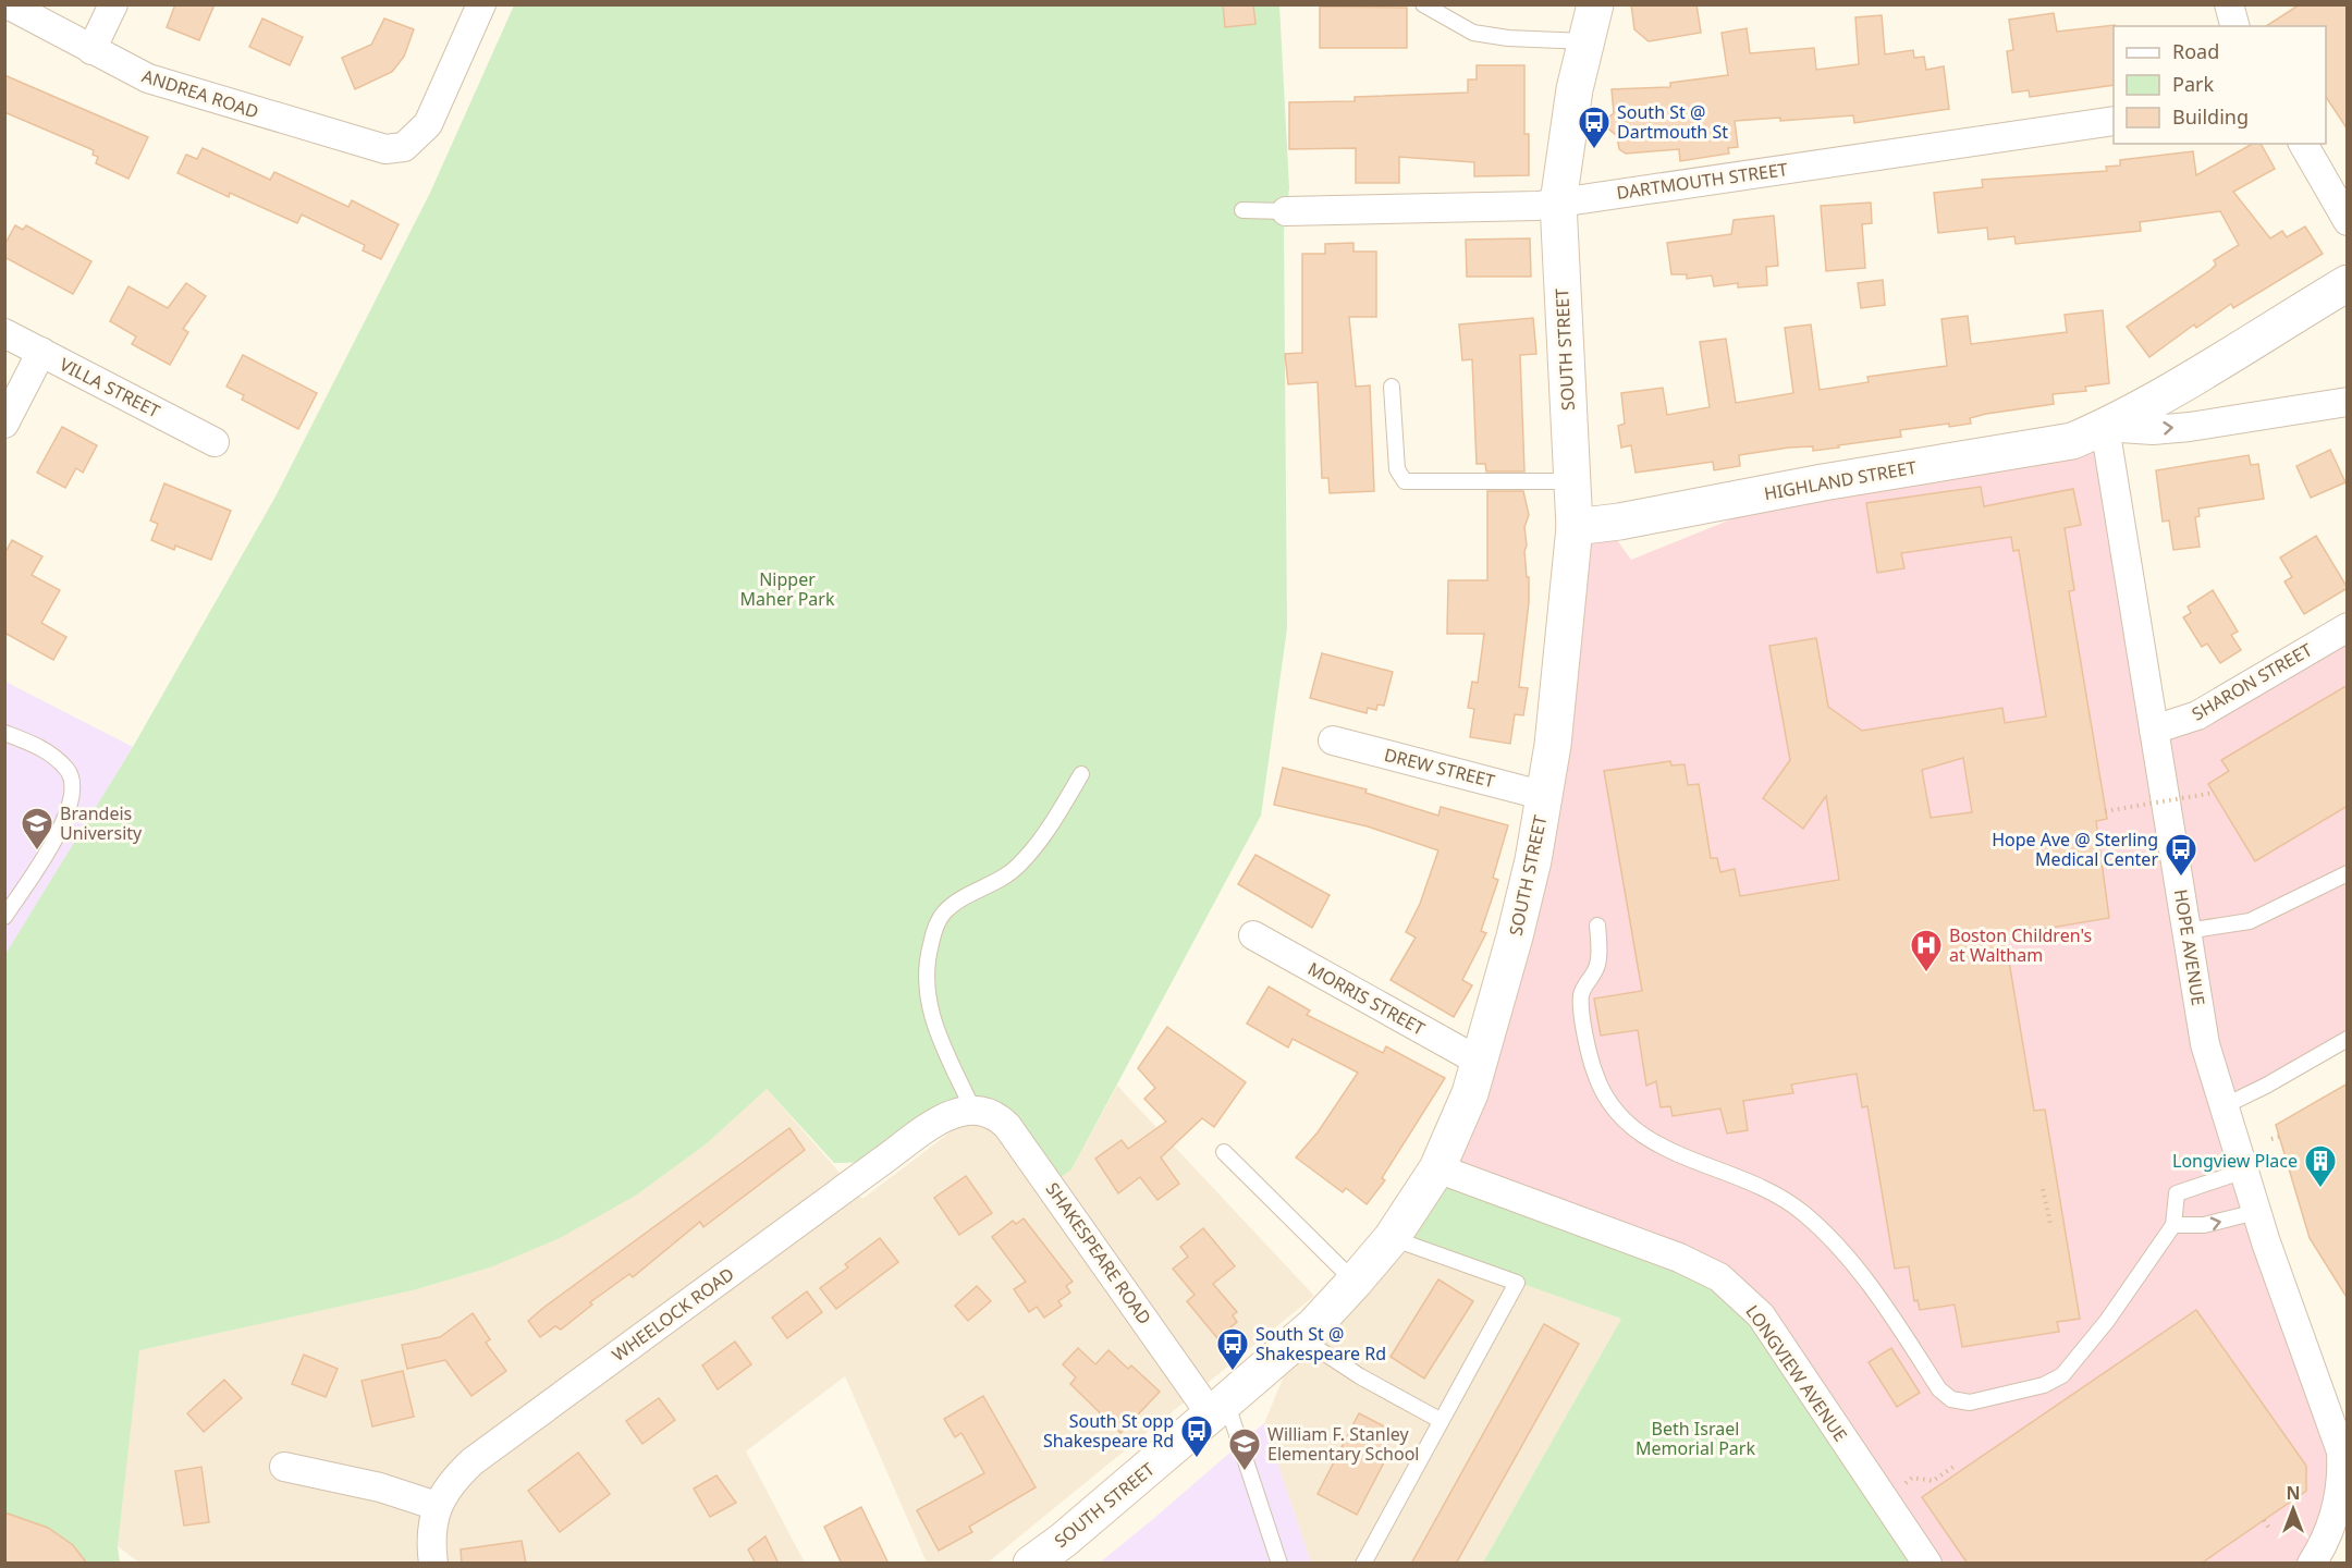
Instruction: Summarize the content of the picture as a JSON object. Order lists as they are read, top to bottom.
{
  "streets": {
    "main road": ["SOUTH STREET", "HIGHLAND STREET"],
    "street": [
      "ANDREA ROAD",
      "DARTMOUTH STREET",
      "VILLA STREET",
      "SHARON STREET",
      "DREW STREET",
      "HOPE AVENUE",
      "MORRIS STREET",
      "SHAKESPEARE ROAD",
      "WHEELOCK ROAD",
      "LONGVIEW AVENUE"
    ]
  },
  "crossings": [
    ["DARTMOUTH STREET", "SOUTH STREET"],
    ["SOUTH STREET", "HIGHLAND STREET"],
    ["SOUTH STREET", "DREW STREET"],
    ["SOUTH STREET", "MORRIS STREET"],
    ["SOUTH STREET", "SHAKESPEARE ROAD"],
    ["SOUTH STREET", "LONGVIEW AVENUE"],
    ["HIGHLAND STREET", "HOPE AVENUE"],
    ["SHARON STREET", "HOPE AVENUE"],
    ["SHAKESPEARE ROAD", "WHEELOCK ROAD"]
  ],
  "parks": ["Nipper Maher Park", "Beth Israel Memorial Park"],
  "places": {
    "bus stop": [
      "South St @ Dartmouth St",
      "Hope Ave @ Sterling Medical Center",
      "South St @ Shakespeare Rd",
      "South St opp Shakespeare Rd"
    ],
    "school or university": ["Brandeis University", "William F. Stanley Elementary School"],
    "hospital": ["Boston Children's at Waltham"],
    "building": ["Longview Place"]
  },
  "legend": ["Road", "Park", "Building"],
  "north": "top"
}
